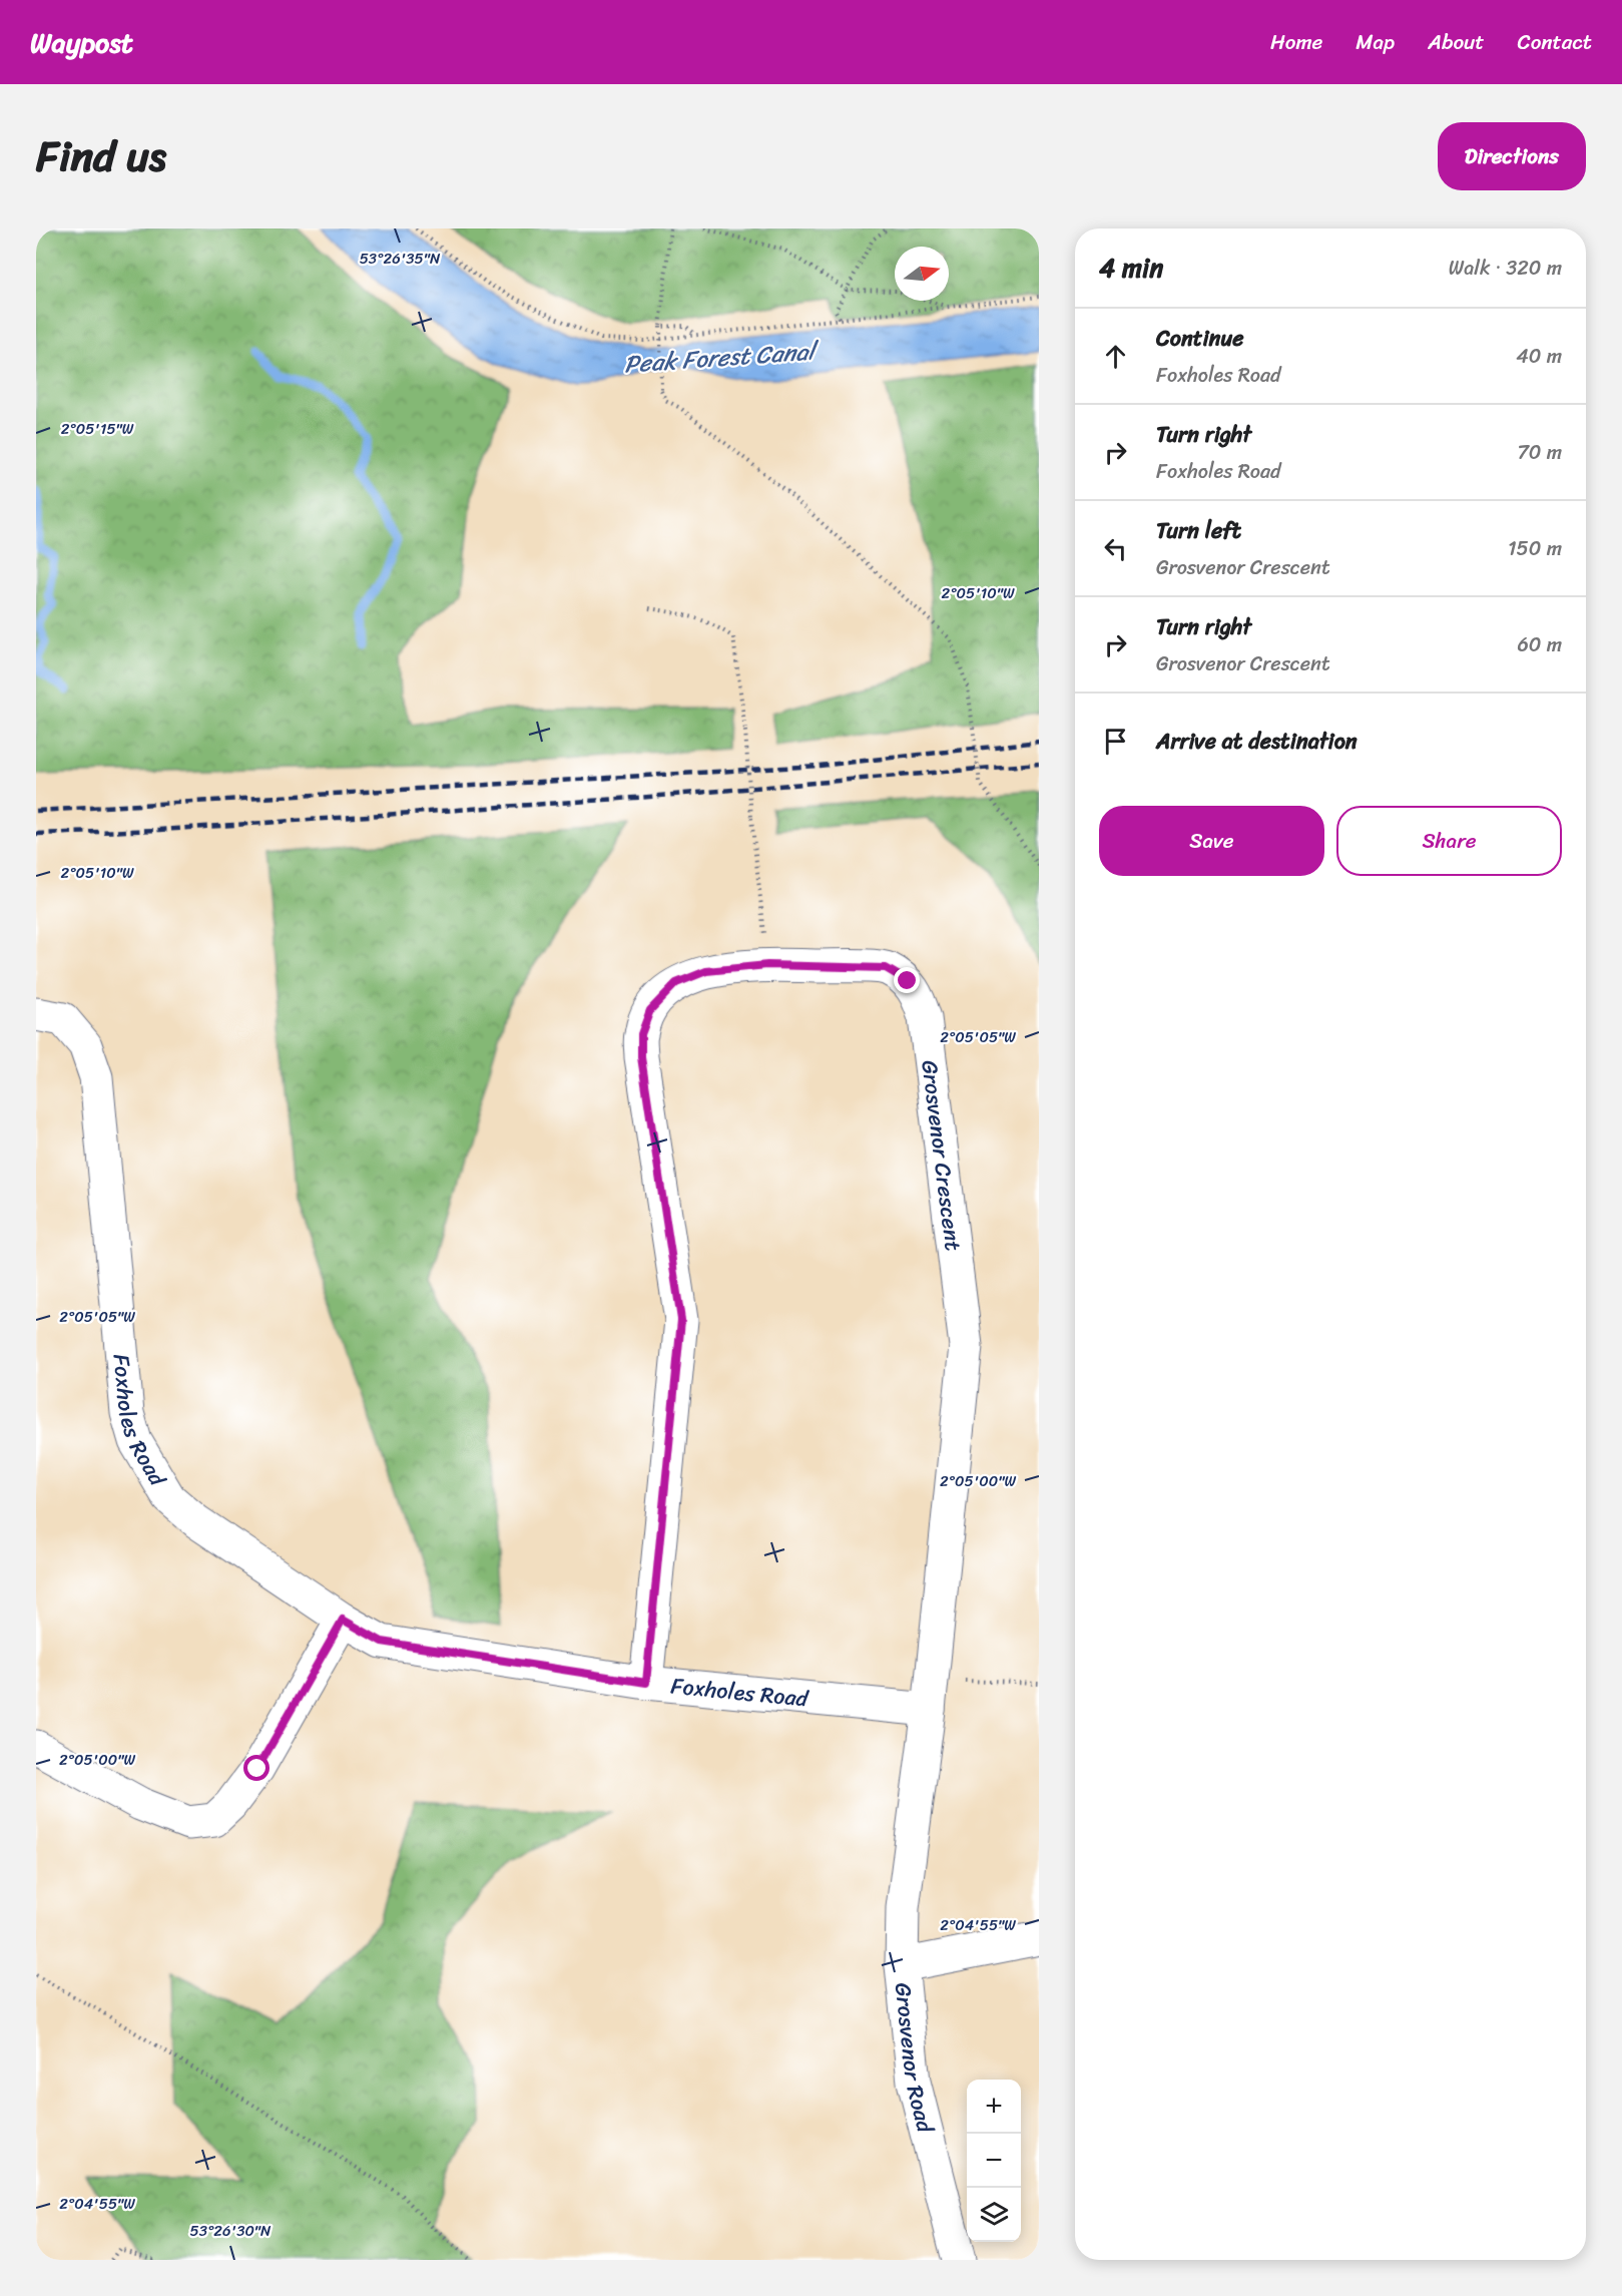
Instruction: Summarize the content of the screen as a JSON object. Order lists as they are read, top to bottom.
{
  "streets": {
    "street": ["Grosvenor Crescent", "Foxholes Road", "Grosvenor Road"]
  },
  "crossings": [
    ["Grosvenor Crescent", "Foxholes Road"],
    ["Grosvenor Crescent", "Grosvenor Road"],
    ["Foxholes Road", "Grosvenor Road"]
  ],
  "water": ["Peak Forest Canal"],
  "north": "right",
  "page": {
    "header": "Waypost",
    "nav": [
      "Home",
      "Map",
      "About",
      "Contact"
    ],
    "title": "Find us",
    "buttons": [
      "Directions",
      ["Save", "Share"]
    ],
    "heading": ["4 min", "Walk · 320 m"],
    "list": [
      ["Continue", "Foxholes Road", "40 m"],
      ["Turn right", "Foxholes Road", "70 m"],
      ["Turn left", "Grosvenor Crescent", "150 m"],
      ["Turn right", "Grosvenor Crescent", "60 m"],
      "Arrive at destination"
    ],
    "map_buttons": ["+", "−"]
  },
  "coordinates": [
    "53°26'35\"N",
    "2°05'15\"W",
    "2°05'10\"W",
    "2°05'05\"W",
    "2°05'00\"W",
    "2°04'55\"W",
    "53°26'30\"N"
  ]
}
